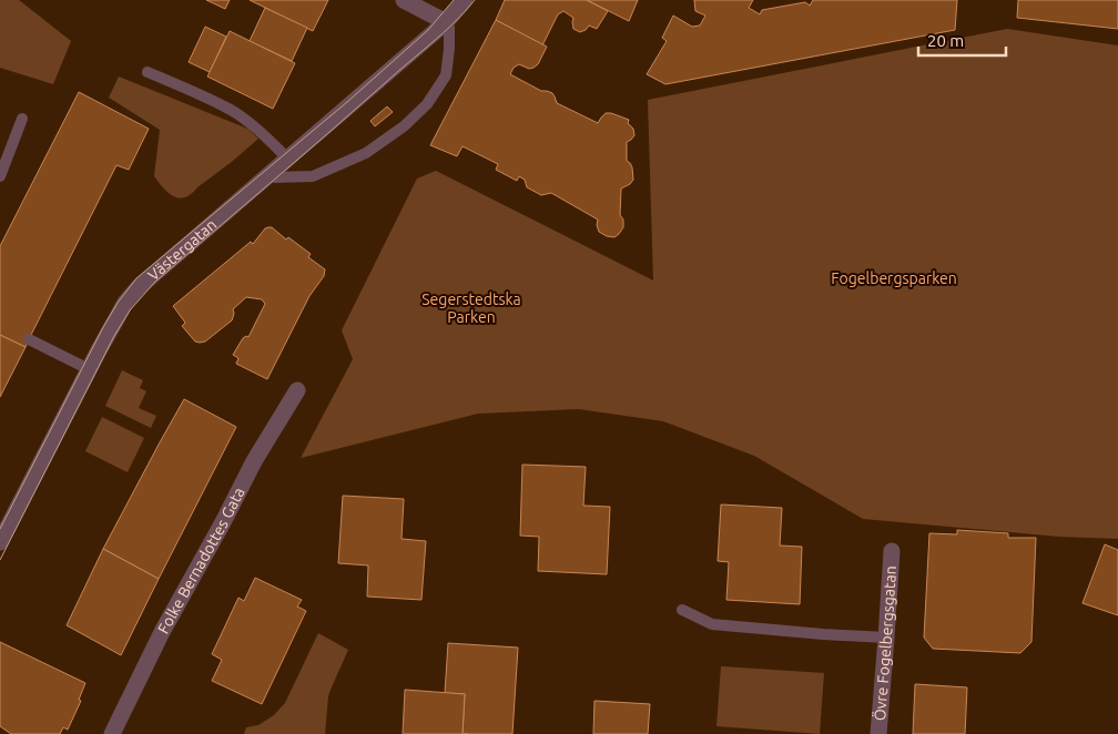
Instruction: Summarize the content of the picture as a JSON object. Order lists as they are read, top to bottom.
{
  "streets": {
    "street": ["Västergatan", "Folke Bernadottes Gata", "Övre Fogelbergsgatan"]
  },
  "parks": ["Fogelbergsparken", "Segerstedtska Parken"],
  "scale_bar": "20 m"
}
